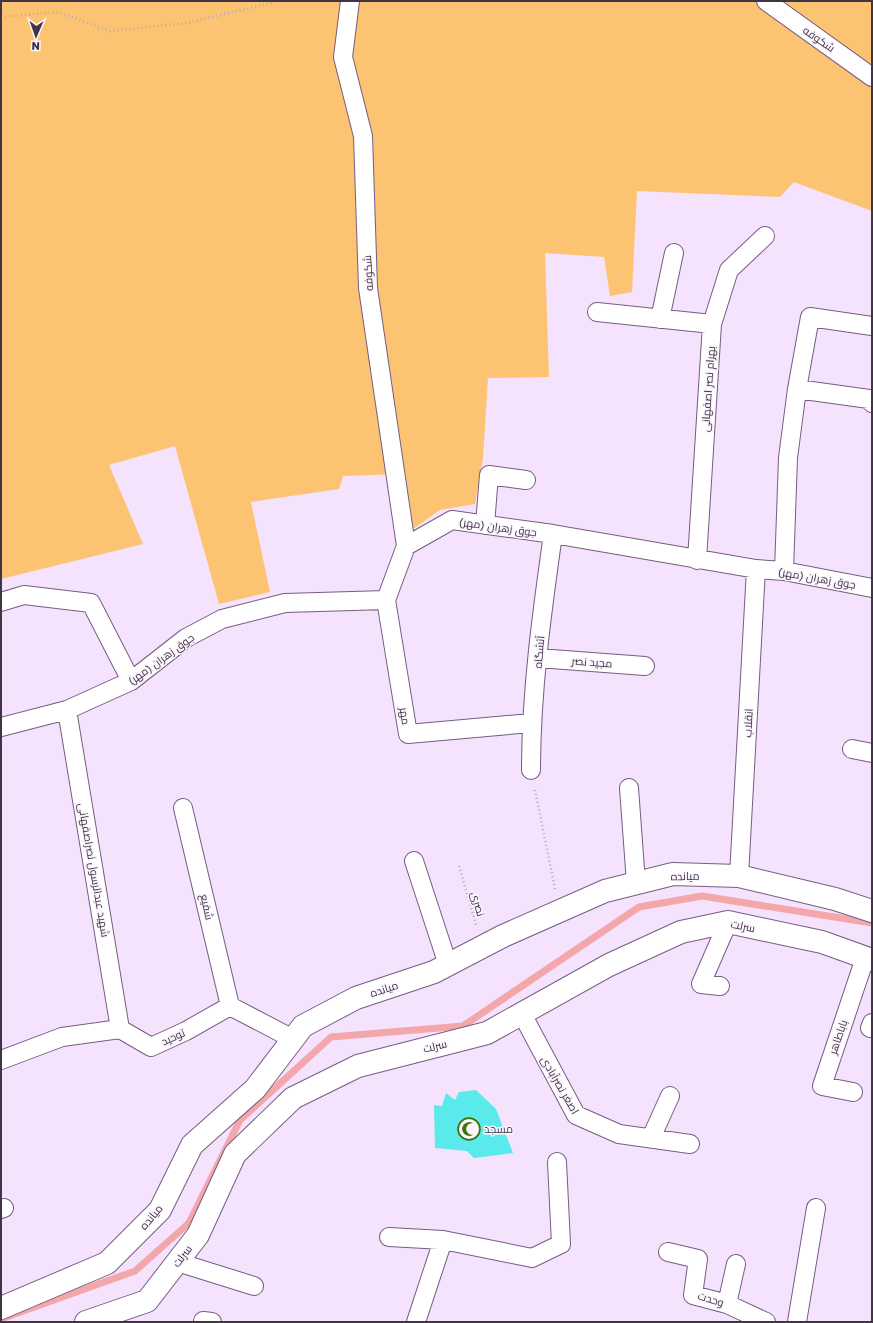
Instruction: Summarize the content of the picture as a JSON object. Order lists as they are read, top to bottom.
{
  "streets": {
    "street": [
      "شکوفه",
      "بهرام نصر اصفهانی",
      "جوق زهران (مهر)",
      "آتشگاه",
      "مجید نصر",
      "مهر",
      "انقلاب",
      "شهید عبدالرسول نصراصفهانی",
      "میانده",
      "شفیع",
      "سرلت",
      "توحید",
      "باباطاهر",
      "اصغر نصرآبادی",
      "وحدت"
    ],
    "path": ["نصری"]
  },
  "crossings": [
    ["شکوفه", "جوق زهران (مهر)"],
    ["بهرام نصر اصفهانی", "جوق زهران (مهر)"],
    ["جوق زهران (مهر)", "آتشگاه"],
    ["جوق زهران (مهر)", "مهر"],
    ["جوق زهران (مهر)", "انقلاب"],
    ["جوق زهران (مهر)", "شهید عبدالرسول نصراصفهانی"],
    ["آتشگاه", "مجید نصر"],
    ["آتشگاه", "مهر"],
    ["انقلاب", "میانده"],
    ["شهید عبدالرسول نصراصفهانی", "توحید"],
    ["میانده", "نصری"],
    ["شفیع", "توحید"],
    ["سرلت", "باباطاهر"],
    ["سرلت", "اصغر نصرآبادی"]
  ],
  "places": {
    "mosque": ["مسجد"]
  },
  "north": "bottom"
}
